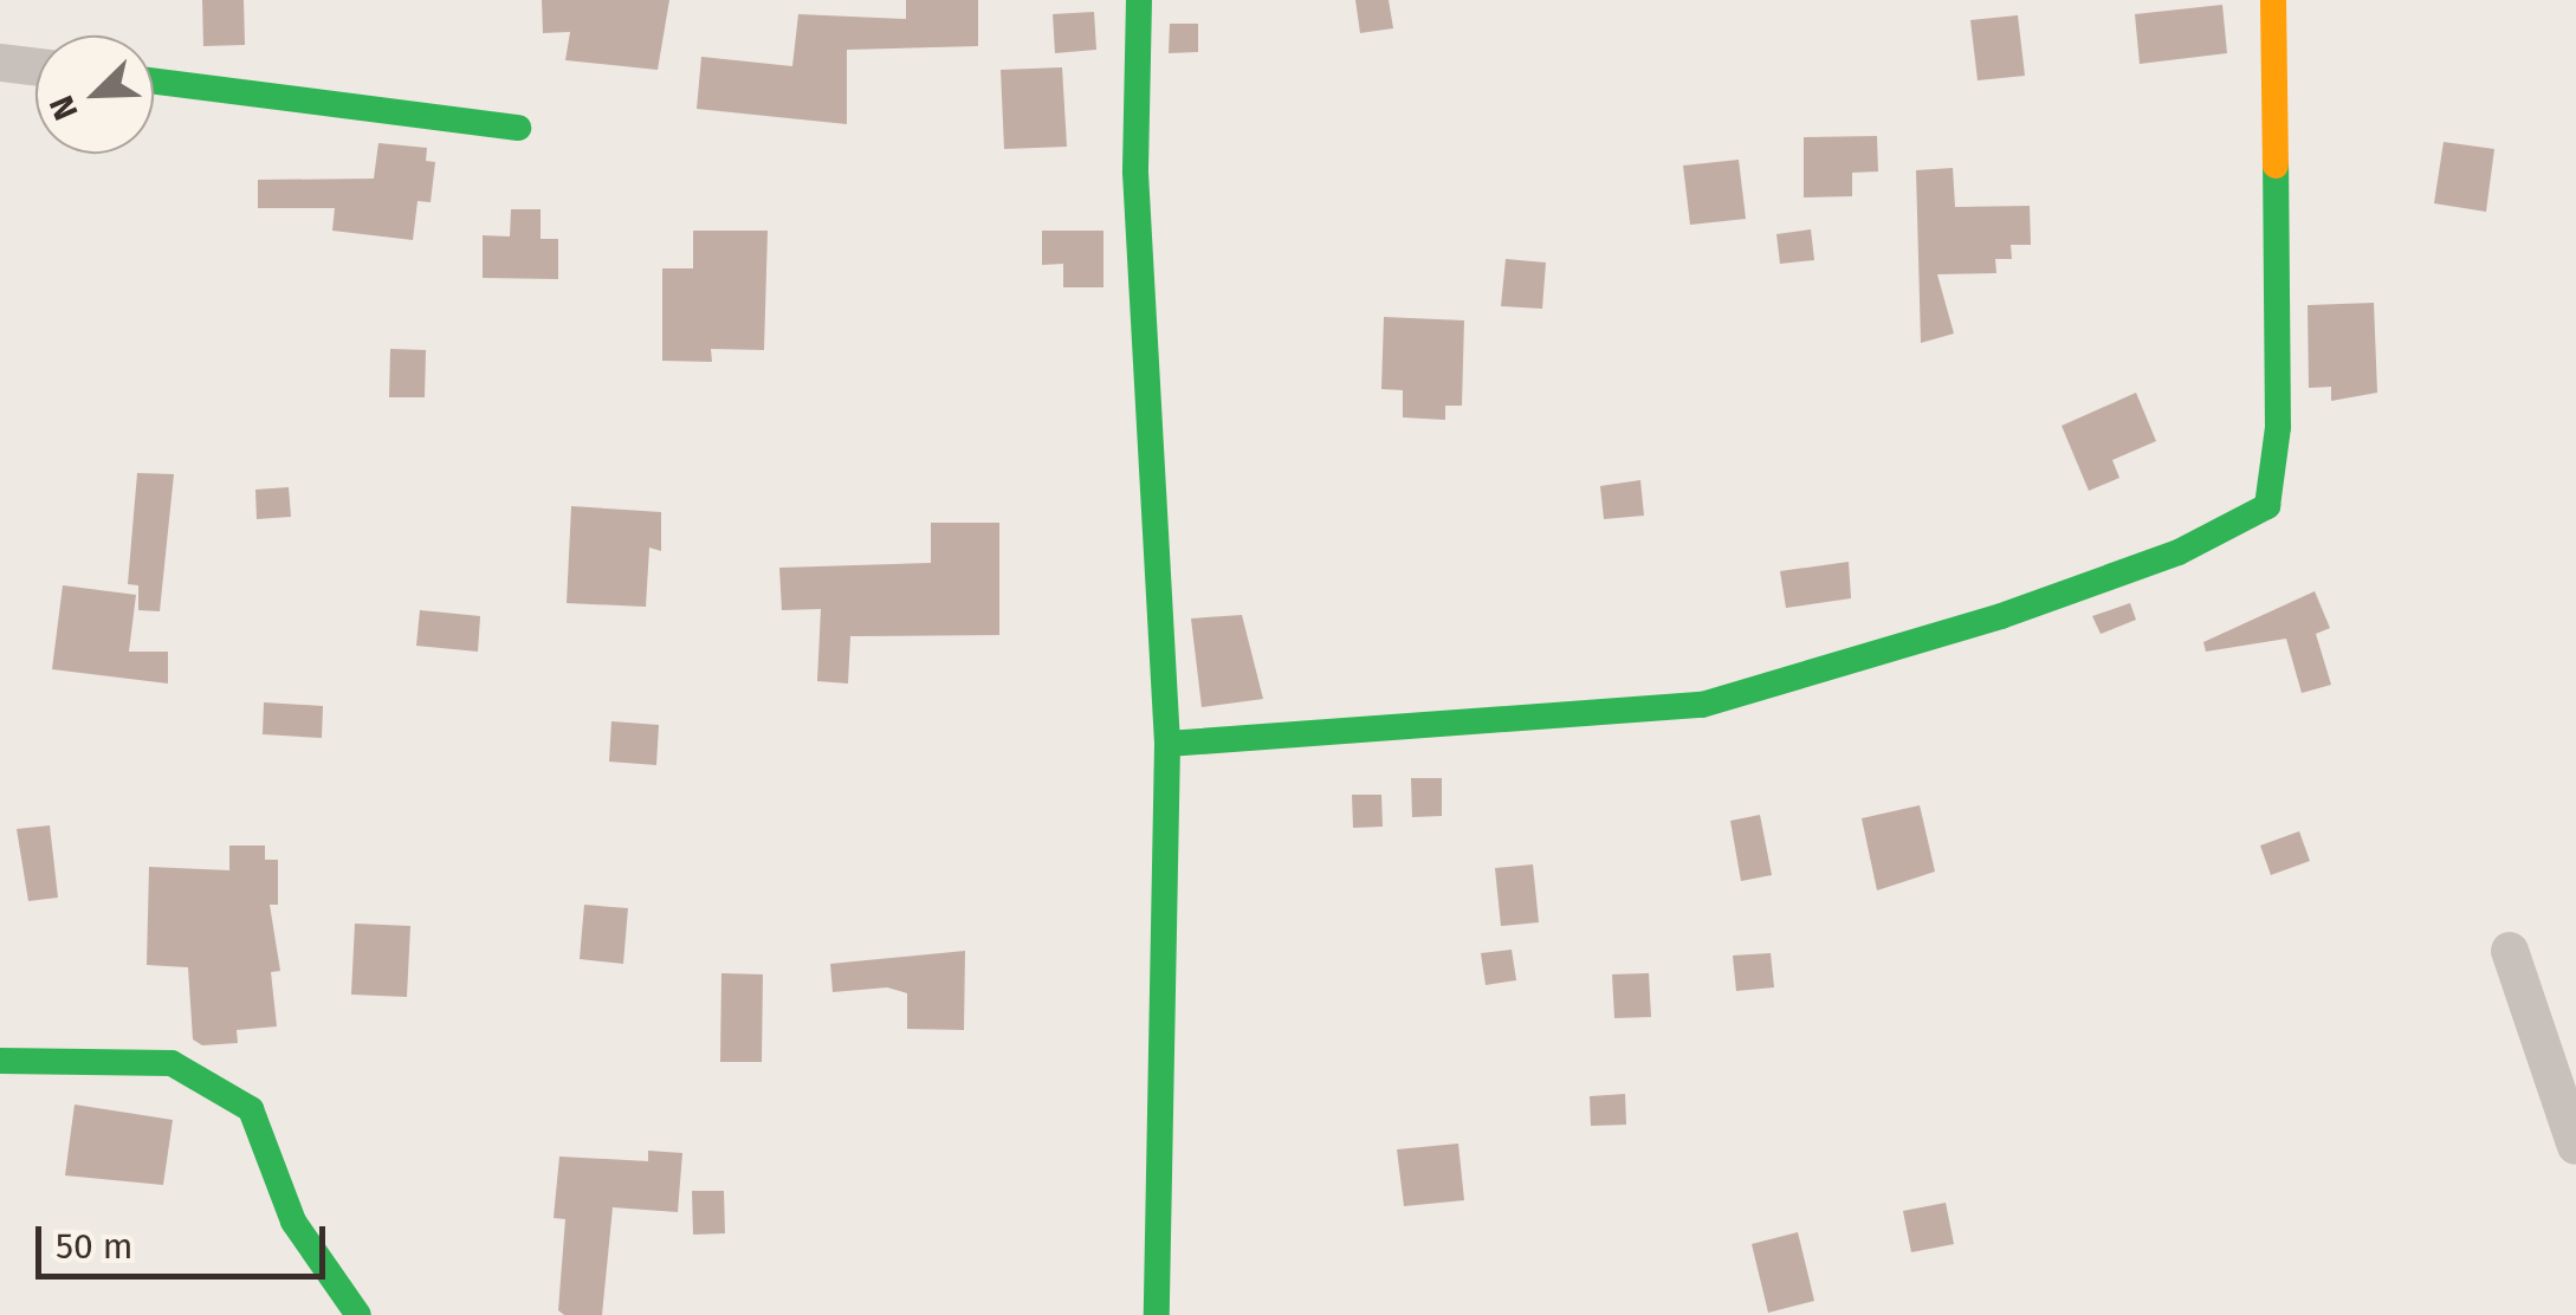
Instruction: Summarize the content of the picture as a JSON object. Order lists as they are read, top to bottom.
{
  "scale_bar": "50 m",
  "north": "bottom left"
}
